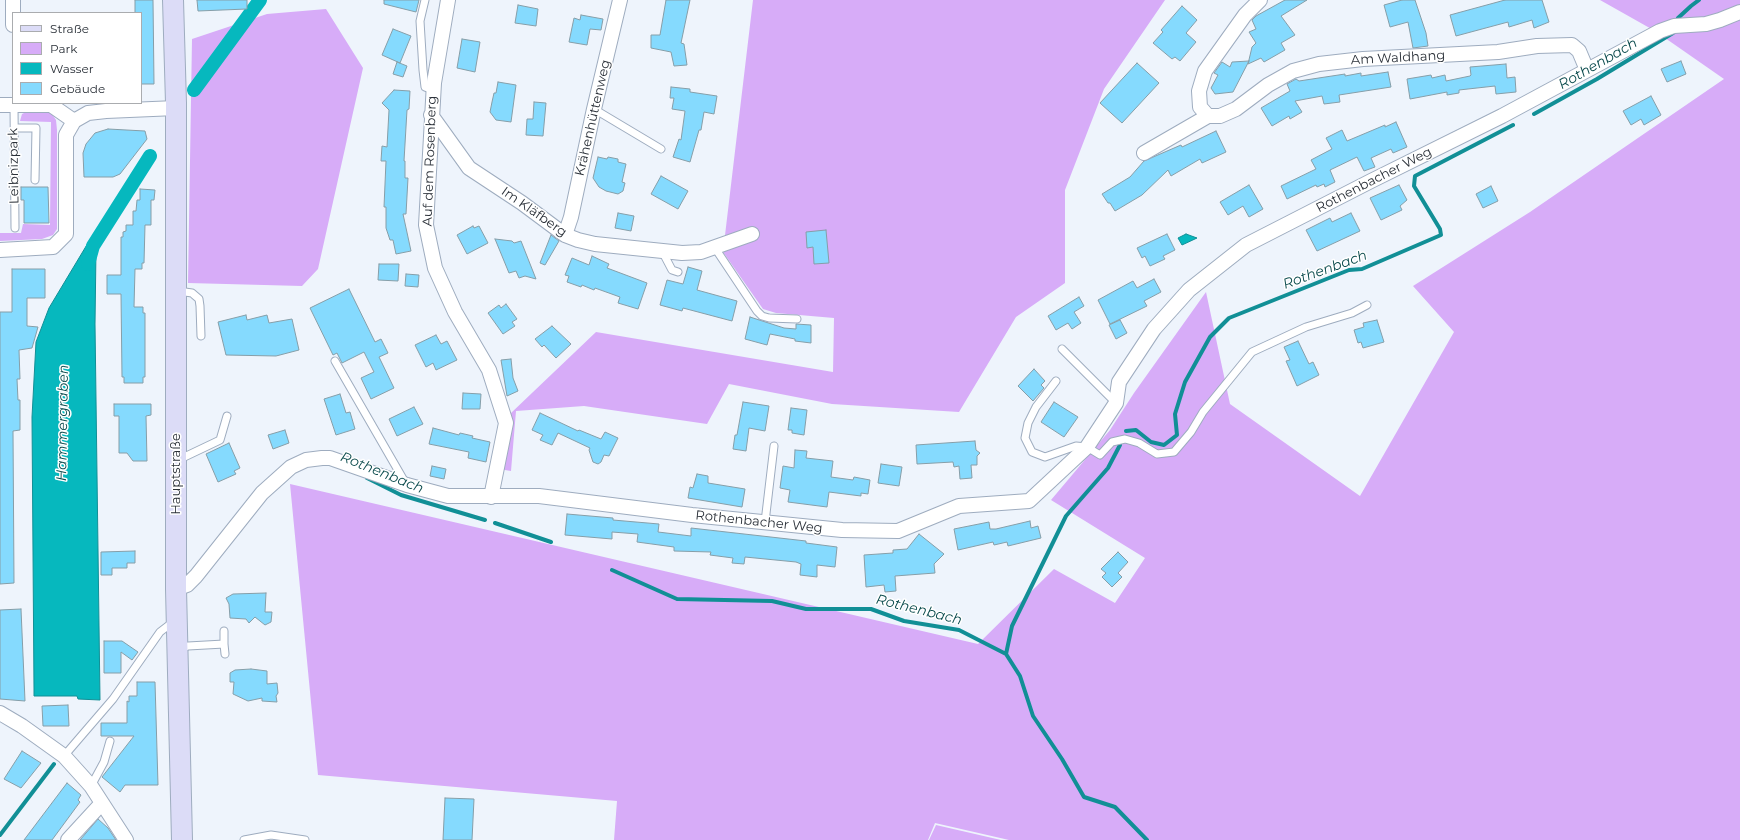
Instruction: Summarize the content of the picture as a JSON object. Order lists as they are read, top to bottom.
{
  "streets": {
    "main road": ["Hauptstraße"],
    "street": [
      "Am Waldhang",
      "Krähenhüttenweg",
      "Auf dem Rosenberg",
      "Leibnizpark",
      "Rothenbacher Weg",
      "Im Kläfberg"
    ]
  },
  "crossings": [
    ["Am Waldhang", "Rothenbacher Weg"],
    ["Krähenhüttenweg", "Im Kläfberg"],
    ["Auf dem Rosenberg", "Rothenbacher Weg"],
    ["Auf dem Rosenberg", "Im Kläfberg"],
    ["Rothenbacher Weg", "Hauptstraße"]
  ],
  "water": ["Rothenbach", "Hammergraben"],
  "legend": [
    "Straße",
    "Park",
    "Wasser",
    "Gebäude"
  ]
}
